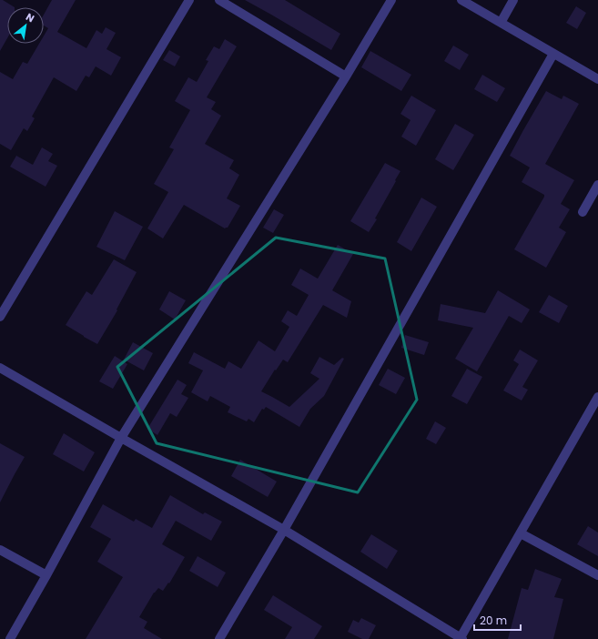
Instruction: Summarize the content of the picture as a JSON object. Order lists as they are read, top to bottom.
{
  "scale_bar": "20 m",
  "north": "top right"
}
